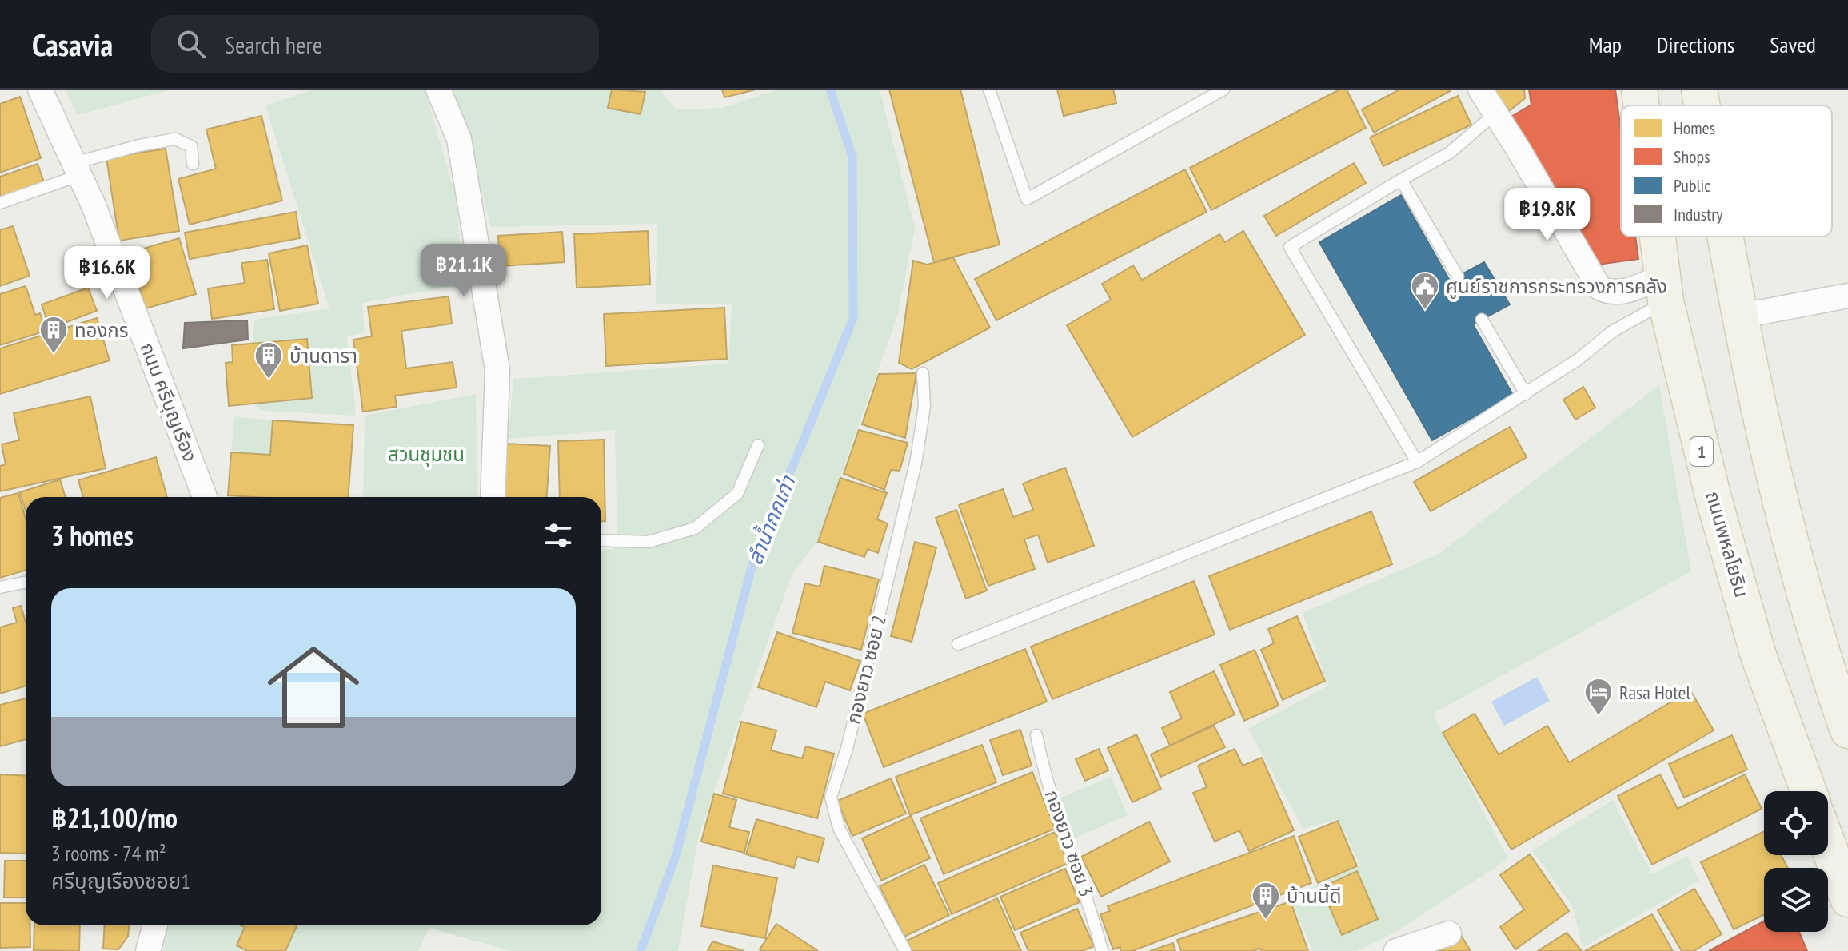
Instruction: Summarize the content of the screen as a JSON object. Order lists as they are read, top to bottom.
{
  "streets": {
    "main road": ["1", "ถนนพหลโยธิน"],
    "street": ["ถนน ศรีบุญเรือง"],
    "lane": ["กองยาว ซอย 2", "กองยาว ซอย 3"]
  },
  "water": ["ลำน้ำกกเก่า"],
  "parks": ["สวนชุมชน"],
  "places": {
    "public building": ["ศูนย์ราชการกระทรวงการคลัง"],
    "building": ["ทองกร", "บ้านดารา", "บ้านนี้ดี"],
    "hotel": ["Rasa Hotel"]
  },
  "legend": [
    "Homes",
    "Shops",
    "Public",
    "Industry"
  ],
  "page": {
    "header": "Casavia",
    "search": "Search here",
    "nav": ["Map", "Directions", "Saved"],
    "price": ["฿19.8K", "฿21.1K", "฿16.6K"],
    "heading": "3 homes",
    "list": [
      {
        "name": "฿21,100/mo",
        "note": "3 rooms · 74 m² · ศรีบุญเรืองซอย1"
      }
    ]
  }
}
